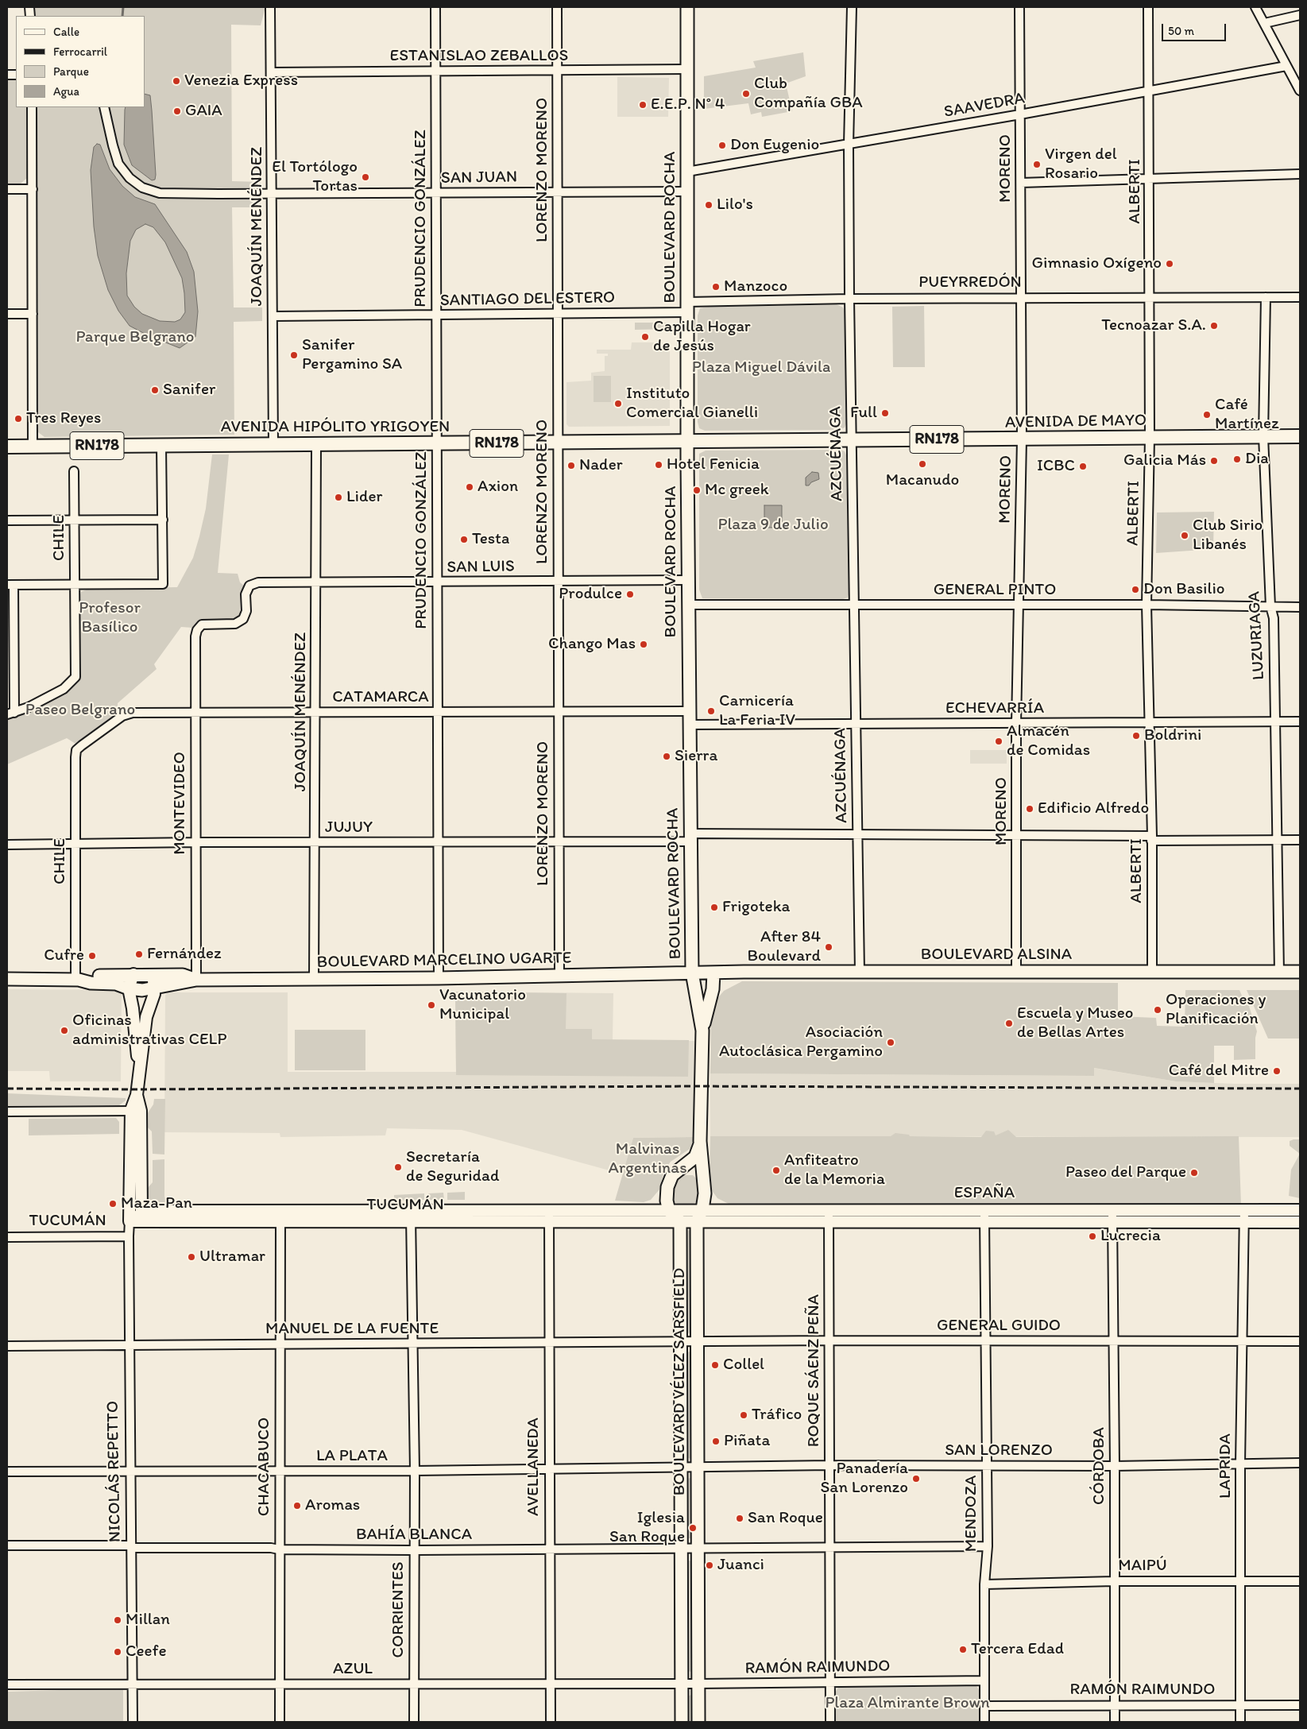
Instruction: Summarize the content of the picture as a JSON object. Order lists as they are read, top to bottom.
{
  "streets": {
    "main road": [
      "BOULEVARD ROCHA",
      "AVENIDA DE MAYO",
      "AVENIDA HIPÓLITO YRIGOYEN",
      "RN178",
      "BOULEVARD ALSINA",
      "BOULEVARD MARCELINO UGARTE",
      "BOULEVARD VÉLEZ SARSFIELD"
    ],
    "street": [
      "ESTANISLAO ZEBALLOS",
      "SAAVEDRA",
      "MORENO",
      "LORENZO MORENO",
      "SAN JUAN",
      "ALBERTI",
      "PRUDENCIO GONZÁLEZ",
      "JOAQUÍN MENÉNDEZ",
      "PUEYRREDÓN",
      "SANTIAGO DEL ESTERO",
      "AZCUÉNAGA",
      "CHILE",
      "SAN LUIS",
      "GENERAL PINTO",
      "LUZURIAGA",
      "CATAMARCA",
      "ECHEVARRÍA",
      "MONTEVIDEO",
      "JUJUY",
      "ESPAÑA",
      "TUCUMÁN",
      "GENERAL GUIDO",
      "MANUEL DE LA FUENTE",
      "ROQUE SÁENZ PEÑA",
      "SAN LORENZO",
      "LA PLATA",
      "CÓRDOBA",
      "LAPRIDA",
      "CHACABUCO",
      "AVELLANEDA",
      "NICOLÁS REPETTO",
      "MENDOZA",
      "BAHÍA BLANCA",
      "MAIPÚ",
      "CORRIENTES",
      "RAMÓN RAIMUNDO",
      "AZUL"
    ]
  },
  "crossings": [
    ["ESTANISLAO ZEBALLOS", "LORENZO MORENO"],
    ["ESTANISLAO ZEBALLOS", "PRUDENCIO GONZÁLEZ"],
    ["ESTANISLAO ZEBALLOS", "JOAQUÍN MENÉNDEZ"],
    ["ESTANISLAO ZEBALLOS", "BOULEVARD ROCHA"],
    ["SAAVEDRA", "MORENO"],
    ["SAAVEDRA", "ALBERTI"],
    ["SAAVEDRA", "BOULEVARD ROCHA"],
    ["SAAVEDRA", "AZCUÉNAGA"],
    ["MORENO", "PUEYRREDÓN"],
    ["MORENO", "AVENIDA DE MAYO"],
    ["MORENO", "GENERAL PINTO"],
    ["MORENO", "ECHEVARRÍA"],
    ["MORENO", "JUJUY"],
    ["MORENO", "BOULEVARD ALSINA"],
    ["LORENZO MORENO", "SAN JUAN"],
    ["LORENZO MORENO", "SANTIAGO DEL ESTERO"],
    ["LORENZO MORENO", "AVENIDA HIPÓLITO YRIGOYEN"],
    ["LORENZO MORENO", "SAN LUIS"],
    ["LORENZO MORENO", "CATAMARCA"],
    ["LORENZO MORENO", "JUJUY"],
    ["LORENZO MORENO", "BOULEVARD MARCELINO UGARTE"],
    ["SAN JUAN", "PRUDENCIO GONZÁLEZ"],
    ["SAN JUAN", "JOAQUÍN MENÉNDEZ"],
    ["SAN JUAN", "BOULEVARD ROCHA"],
    ["ALBERTI", "PUEYRREDÓN"],
    ["ALBERTI", "AVENIDA DE MAYO"],
    ["ALBERTI", "GENERAL PINTO"],
    ["ALBERTI", "ECHEVARRÍA"],
    ["ALBERTI", "JUJUY"],
    ["ALBERTI", "BOULEVARD ALSINA"],
    ["PRUDENCIO GONZÁLEZ", "SANTIAGO DEL ESTERO"],
    ["PRUDENCIO GONZÁLEZ", "AVENIDA HIPÓLITO YRIGOYEN"],
    ["PRUDENCIO GONZÁLEZ", "SAN LUIS"],
    ["PRUDENCIO GONZÁLEZ", "CATAMARCA"],
    ["PRUDENCIO GONZÁLEZ", "JUJUY"],
    ["PRUDENCIO GONZÁLEZ", "BOULEVARD MARCELINO UGARTE"],
    ["JOAQUÍN MENÉNDEZ", "SANTIAGO DEL ESTERO"],
    ["JOAQUÍN MENÉNDEZ", "AVENIDA HIPÓLITO YRIGOYEN"],
    ["JOAQUÍN MENÉNDEZ", "SAN LUIS"],
    ["JOAQUÍN MENÉNDEZ", "CATAMARCA"],
    ["JOAQUÍN MENÉNDEZ", "JUJUY"],
    ["JOAQUÍN MENÉNDEZ", "BOULEVARD MARCELINO UGARTE"],
    ["BOULEVARD ROCHA", "PUEYRREDÓN"],
    ["BOULEVARD ROCHA", "SANTIAGO DEL ESTERO"],
    ["BOULEVARD ROCHA", "AVENIDA HIPÓLITO YRIGOYEN"],
    ["BOULEVARD ROCHA", "RN178"],
    ["BOULEVARD ROCHA", "SAN LUIS"],
    ["BOULEVARD ROCHA", "GENERAL PINTO"],
    ["BOULEVARD ROCHA", "CATAMARCA"],
    ["BOULEVARD ROCHA", "ECHEVARRÍA"],
    ["BOULEVARD ROCHA", "JUJUY"],
    ["BOULEVARD ROCHA", "BOULEVARD ALSINA"],
    ["BOULEVARD ROCHA", "BOULEVARD MARCELINO UGARTE"],
    ["PUEYRREDÓN", "SANTIAGO DEL ESTERO"],
    ["PUEYRREDÓN", "AZCUÉNAGA"],
    ["PUEYRREDÓN", "LUZURIAGA"],
    ["AVENIDA DE MAYO", "RN178"],
    ["AVENIDA DE MAYO", "AZCUÉNAGA"],
    ["AVENIDA DE MAYO", "LUZURIAGA"],
    ["AVENIDA HIPÓLITO YRIGOYEN", "RN178"],
    ["RN178", "AZCUÉNAGA"],
    ["AZCUÉNAGA", "GENERAL PINTO"],
    ["AZCUÉNAGA", "ECHEVARRÍA"],
    ["AZCUÉNAGA", "JUJUY"],
    ["AZCUÉNAGA", "BOULEVARD ALSINA"],
    ["CHILE", "CATAMARCA"],
    ["CHILE", "JUJUY"],
    ["CHILE", "BOULEVARD MARCELINO UGARTE"],
    ["SAN LUIS", "MONTEVIDEO"],
    ["GENERAL PINTO", "LUZURIAGA"],
    ["LUZURIAGA", "ECHEVARRÍA"],
    ["LUZURIAGA", "JUJUY"],
    ["LUZURIAGA", "BOULEVARD ALSINA"],
    ["CATAMARCA", "MONTEVIDEO"],
    ["MONTEVIDEO", "JUJUY"],
    ["MONTEVIDEO", "BOULEVARD MARCELINO UGARTE"],
    ["BOULEVARD ALSINA", "BOULEVARD MARCELINO UGARTE"],
    ["BOULEVARD MARCELINO UGARTE", "NICOLÁS REPETTO"],
    ["ESPAÑA", "TUCUMÁN"],
    ["ESPAÑA", "ROQUE SÁENZ PEÑA"],
    ["ESPAÑA", "BOULEVARD VÉLEZ SARSFIELD"],
    ["ESPAÑA", "CÓRDOBA"],
    ["ESPAÑA", "LAPRIDA"],
    ["ESPAÑA", "MENDOZA"],
    ["TUCUMÁN", "BOULEVARD VÉLEZ SARSFIELD"],
    ["TUCUMÁN", "CHACABUCO"],
    ["TUCUMÁN", "AVELLANEDA"],
    ["TUCUMÁN", "NICOLÁS REPETTO"],
    ["TUCUMÁN", "CORRIENTES"],
    ["GENERAL GUIDO", "MANUEL DE LA FUENTE"],
    ["GENERAL GUIDO", "ROQUE SÁENZ PEÑA"],
    ["GENERAL GUIDO", "BOULEVARD VÉLEZ SARSFIELD"],
    ["GENERAL GUIDO", "CÓRDOBA"],
    ["GENERAL GUIDO", "LAPRIDA"],
    ["GENERAL GUIDO", "MENDOZA"],
    ["MANUEL DE LA FUENTE", "BOULEVARD VÉLEZ SARSFIELD"],
    ["MANUEL DE LA FUENTE", "CHACABUCO"],
    ["MANUEL DE LA FUENTE", "AVELLANEDA"],
    ["MANUEL DE LA FUENTE", "NICOLÁS REPETTO"],
    ["MANUEL DE LA FUENTE", "CORRIENTES"],
    ["ROQUE SÁENZ PEÑA", "SAN LORENZO"],
    ["ROQUE SÁENZ PEÑA", "RAMÓN RAIMUNDO"],
    ["BOULEVARD VÉLEZ SARSFIELD", "SAN LORENZO"],
    ["BOULEVARD VÉLEZ SARSFIELD", "LA PLATA"],
    ["BOULEVARD VÉLEZ SARSFIELD", "BAHÍA BLANCA"],
    ["BOULEVARD VÉLEZ SARSFIELD", "RAMÓN RAIMUNDO"],
    ["BOULEVARD VÉLEZ SARSFIELD", "AZUL"],
    ["SAN LORENZO", "LA PLATA"],
    ["SAN LORENZO", "CÓRDOBA"],
    ["SAN LORENZO", "LAPRIDA"],
    ["SAN LORENZO", "MENDOZA"],
    ["LA PLATA", "CHACABUCO"],
    ["LA PLATA", "AVELLANEDA"],
    ["LA PLATA", "NICOLÁS REPETTO"],
    ["LA PLATA", "CORRIENTES"],
    ["CÓRDOBA", "MAIPÚ"],
    ["CÓRDOBA", "RAMÓN RAIMUNDO"],
    ["LAPRIDA", "MAIPÚ"],
    ["LAPRIDA", "RAMÓN RAIMUNDO"],
    ["CHACABUCO", "BAHÍA BLANCA"],
    ["CHACABUCO", "AZUL"],
    ["AVELLANEDA", "BAHÍA BLANCA"],
    ["AVELLANEDA", "AZUL"],
    ["NICOLÁS REPETTO", "BAHÍA BLANCA"],
    ["NICOLÁS REPETTO", "AZUL"],
    ["MENDOZA", "MAIPÚ"],
    ["MENDOZA", "RAMÓN RAIMUNDO"],
    ["BAHÍA BLANCA", "CORRIENTES"],
    ["CORRIENTES", "AZUL"],
    ["RAMÓN RAIMUNDO", "AZUL"]
  ],
  "parks": [
    "Parque Belgrano",
    "Plaza Miguel Dávila",
    "Plaza 9 de Julio",
    "Profesor Basílico",
    "Paseo Belgrano",
    "Malvinas Argentinas",
    "Plaza Almirante Brown"
  ],
  "places": [
    "Venezia Express",
    "Club Compañía GBA",
    "E.E.P. N° 4",
    "GAIA",
    "Don Eugenio",
    "Virgen del Rosario",
    "El Tortólogo Tortas",
    "Lilo's",
    "Gimnasio Oxígeno",
    "Manzoco",
    "Tecnoazar S.A.",
    "Capilla Hogar de Jesús",
    "Sanifer Pergamino SA",
    "Sanifer",
    "Instituto Comercial Gianelli",
    "Full",
    "Café Martínez",
    "Tres Reyes",
    "Dia",
    "Galicia Más",
    "Macanudo",
    "Hotel Fenicia",
    "Nader",
    "ICBC",
    "Axion",
    "Mc greek",
    "Lider",
    "Club Sirio Libanés",
    "Testa",
    "Don Basilio",
    "Produlce",
    "Chango Mas",
    "Carnicería La Feria IV",
    "Boldrini",
    "Almacén de Comidas",
    "Sierra",
    "Edificio Alfredo",
    "Frigoteka",
    "After 84 Boulevard",
    "Fernández",
    "Cufre",
    "Vacunatorio Municipal",
    "Operaciones y Planificación",
    "Escuela y Museo de Bellas Artes",
    "Oficinas administrativas CELP",
    "Asociación Autoclásica Pergamino",
    "Café del Mitre",
    "Secretaría de Seguridad",
    "Anfiteatro de la Memoria",
    "Paseo del Parque",
    "Maza-Pan",
    "Lucrecia",
    "Ultramar",
    "Collel",
    "Tráfico",
    "Piñata",
    "Panadería San Lorenzo",
    "Aromas",
    "San Roque",
    "Iglesia San Roque",
    "Juanci",
    "Millan",
    "Tercera Edad",
    "Ceefe"
  ],
  "legend": [
    "Calle",
    "Ferrocarril",
    "Parque",
    "Agua"
  ],
  "scale_bar": "50 m"
}
